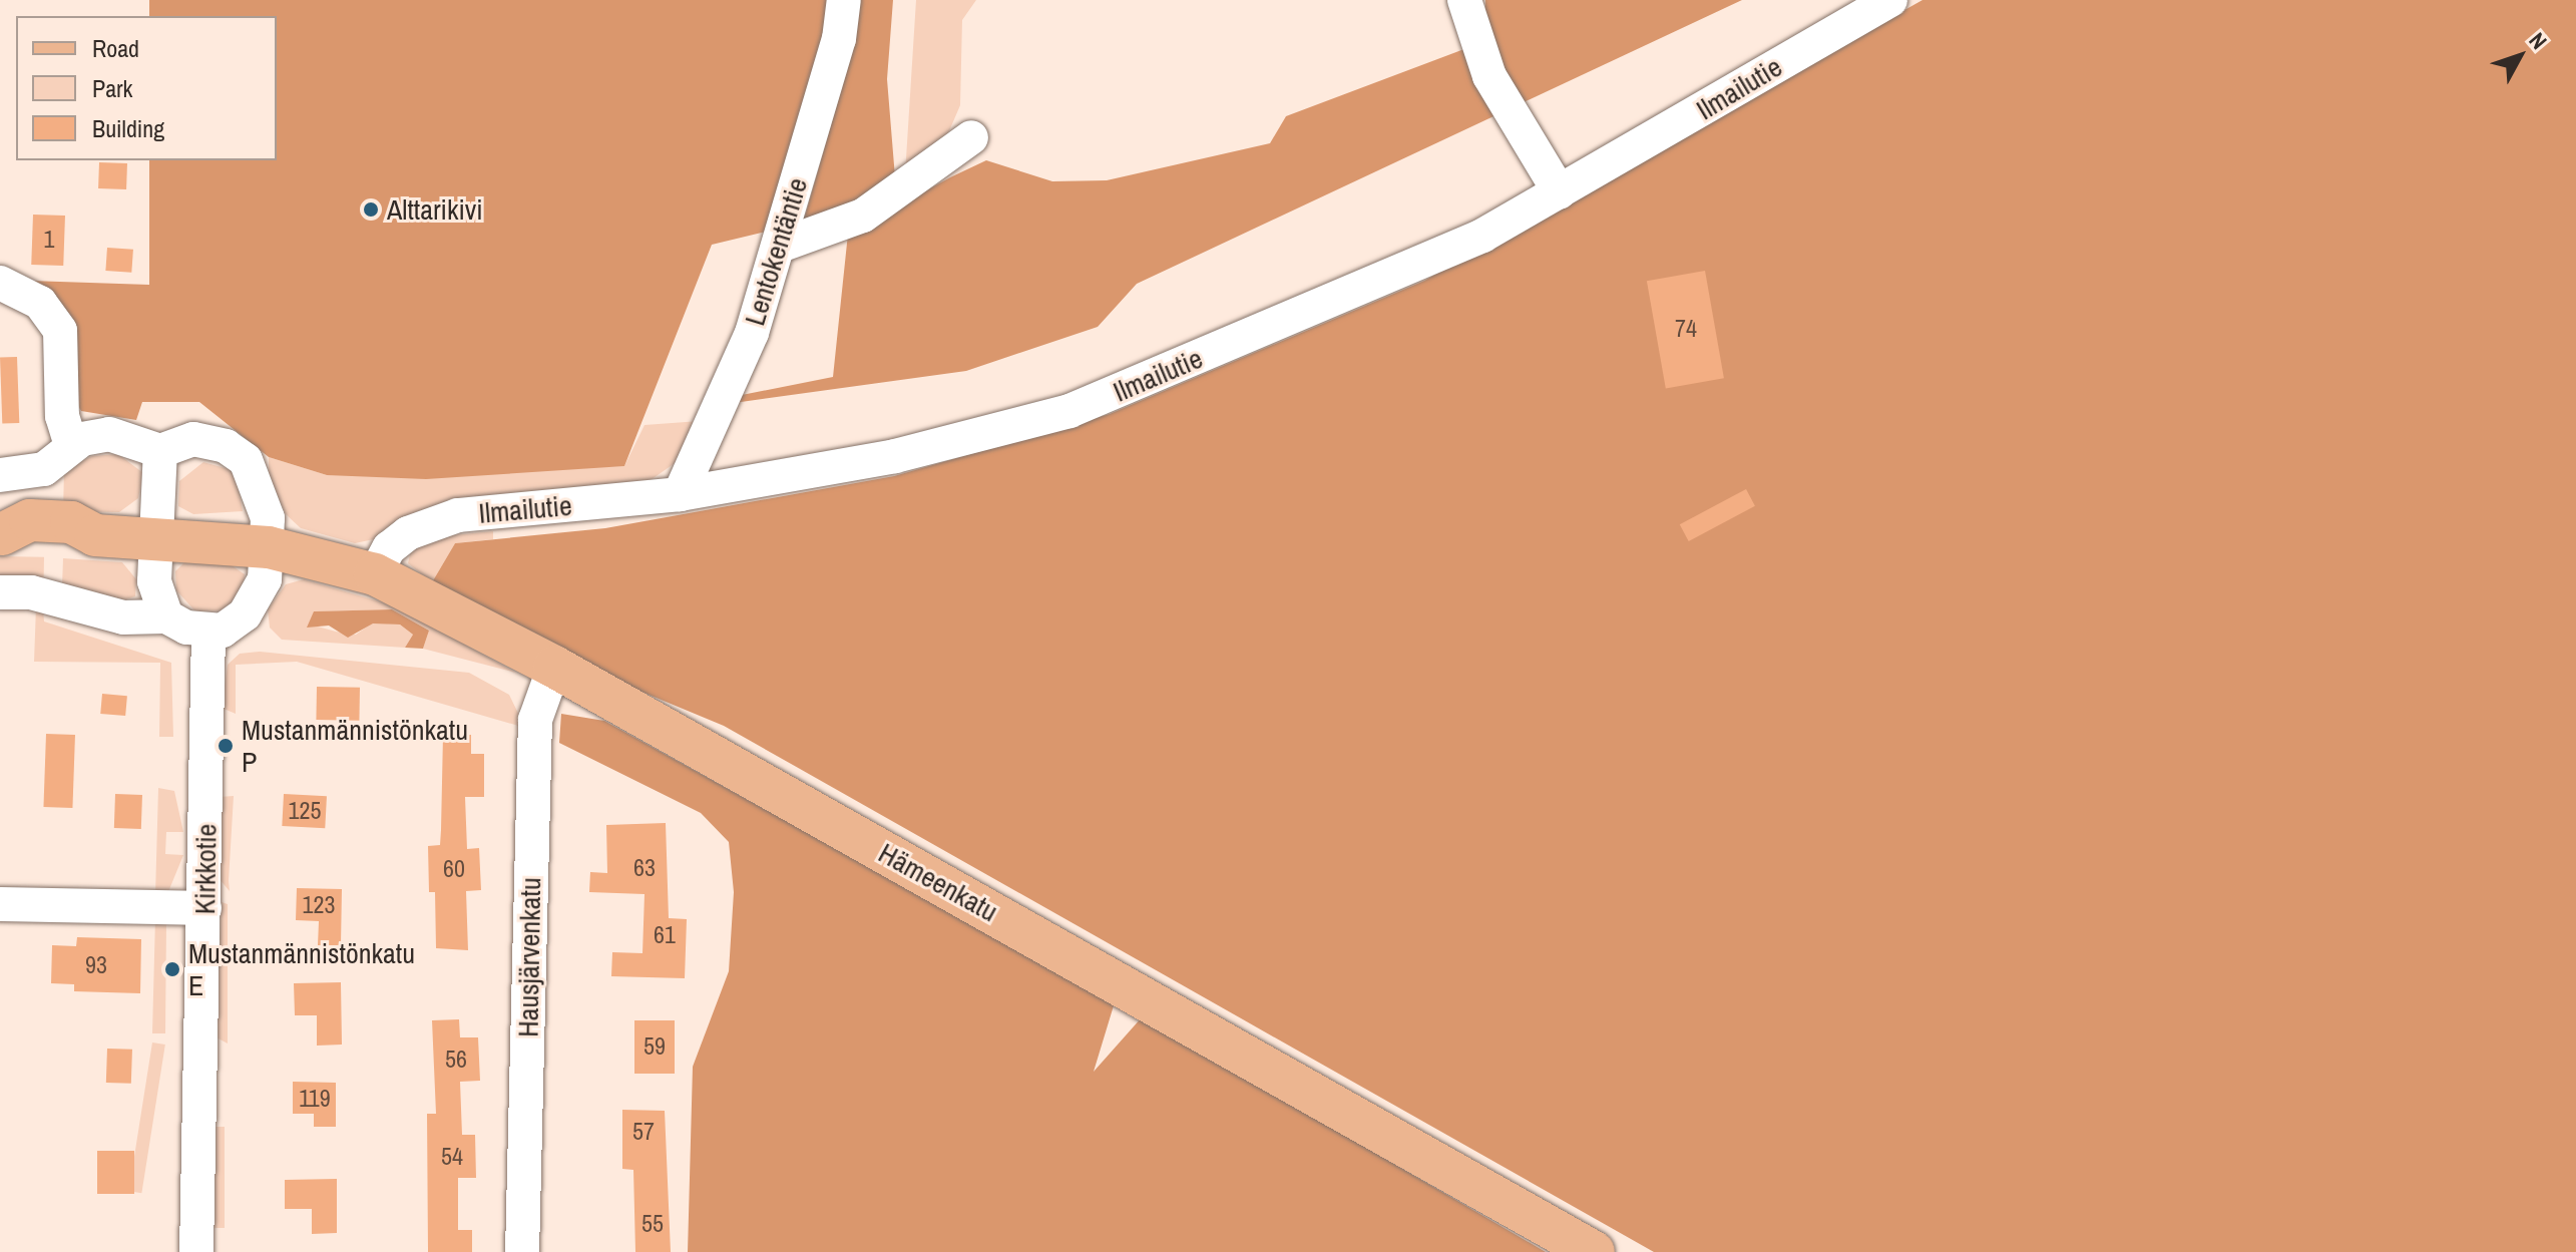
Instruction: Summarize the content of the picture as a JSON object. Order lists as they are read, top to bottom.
{
  "streets": {
    "main road": ["Hämeenkatu"],
    "street": [
      "Ilmailutie",
      "Lentokentäntie",
      "Kirkkotie",
      "Hausjärvenkatu"
    ]
  },
  "crossings": [
    ["Ilmailutie", "Lentokentäntie"],
    ["Ilmailutie", "Hämeenkatu"],
    ["Hämeenkatu", "Hausjärvenkatu"]
  ],
  "places": ["Alttarikivi", "Mustanmännistönkatu P", "Mustanmännistönkatu E"],
  "house_numbers": [
    "1",
    "74",
    "125",
    "63",
    "60",
    "123",
    "61",
    "93",
    "59",
    "56",
    "119",
    "57",
    "54",
    "55"
  ],
  "legend": ["Road", "Park", "Building"],
  "north": "top right"
}
